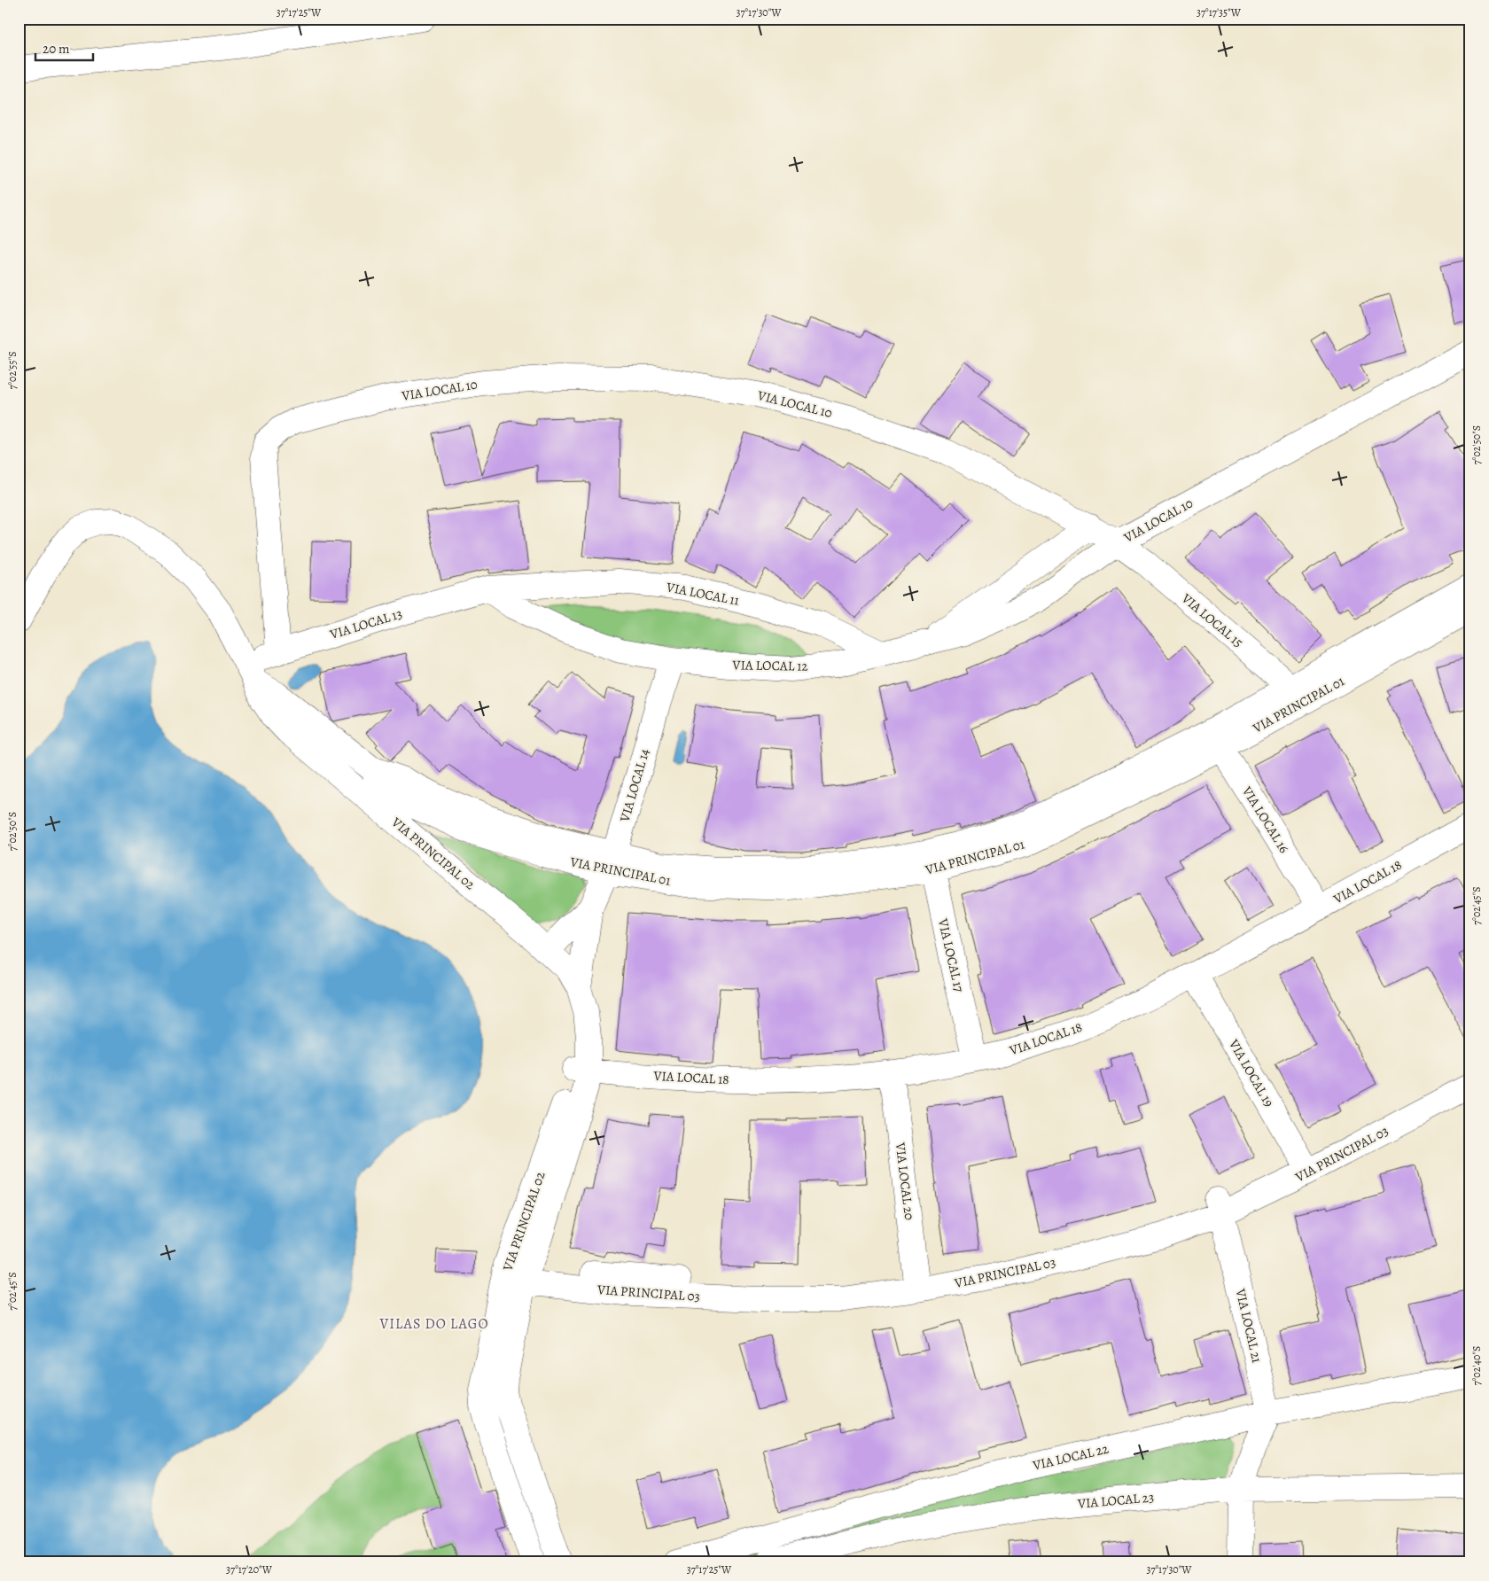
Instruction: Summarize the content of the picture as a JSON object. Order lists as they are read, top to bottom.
{
  "streets": {
    "street": [
      "VIA LOCAL 10",
      "VIA LOCAL 11",
      "VIA LOCAL 15",
      "VIA LOCAL 13",
      "VIA LOCAL 12",
      "VIA PRINCIPAL 01",
      "VIA LOCAL 14",
      "VIA LOCAL 16",
      "VIA PRINCIPAL 02",
      "VIA LOCAL 18",
      "VIA LOCAL 17",
      "VIA LOCAL 19",
      "VIA PRINCIPAL 03",
      "VIA LOCAL 20",
      "VIA LOCAL 21",
      "VIA LOCAL 22",
      "VIA LOCAL 23"
    ]
  },
  "crossings": [
    ["VIA LOCAL 10", "VIA LOCAL 15"],
    ["VIA LOCAL 10", "VIA LOCAL 13"],
    ["VIA LOCAL 10", "VIA LOCAL 12"],
    ["VIA LOCAL 11", "VIA LOCAL 13"],
    ["VIA LOCAL 11", "VIA LOCAL 12"],
    ["VIA LOCAL 15", "VIA LOCAL 12"],
    ["VIA LOCAL 15", "VIA PRINCIPAL 01"],
    ["VIA LOCAL 13", "VIA LOCAL 12"],
    ["VIA LOCAL 13", "VIA PRINCIPAL 01"],
    ["VIA LOCAL 13", "VIA PRINCIPAL 02"],
    ["VIA LOCAL 12", "VIA LOCAL 14"],
    ["VIA PRINCIPAL 01", "VIA LOCAL 14"],
    ["VIA PRINCIPAL 01", "VIA LOCAL 16"],
    ["VIA PRINCIPAL 01", "VIA PRINCIPAL 02"],
    ["VIA PRINCIPAL 01", "VIA LOCAL 17"],
    ["VIA LOCAL 14", "VIA PRINCIPAL 02"],
    ["VIA LOCAL 16", "VIA LOCAL 18"],
    ["VIA PRINCIPAL 02", "VIA LOCAL 18"],
    ["VIA PRINCIPAL 02", "VIA PRINCIPAL 03"],
    ["VIA LOCAL 18", "VIA LOCAL 17"],
    ["VIA LOCAL 18", "VIA LOCAL 19"],
    ["VIA LOCAL 18", "VIA LOCAL 20"],
    ["VIA LOCAL 19", "VIA PRINCIPAL 03"],
    ["VIA PRINCIPAL 03", "VIA LOCAL 20"],
    ["VIA PRINCIPAL 03", "VIA LOCAL 21"],
    ["VIA LOCAL 21", "VIA LOCAL 22"]
  ],
  "districts": ["VILAS DO LAGO"],
  "scale_bar": "20 m",
  "coordinates": [
    "37°17'25\"W",
    "37°17'30\"W",
    "37°17'35\"W",
    "7°02'55\"S",
    "7°02'50\"S",
    "7°02'45\"S",
    "7°02'40\"S",
    "37°17'20\"W"
  ]
}
